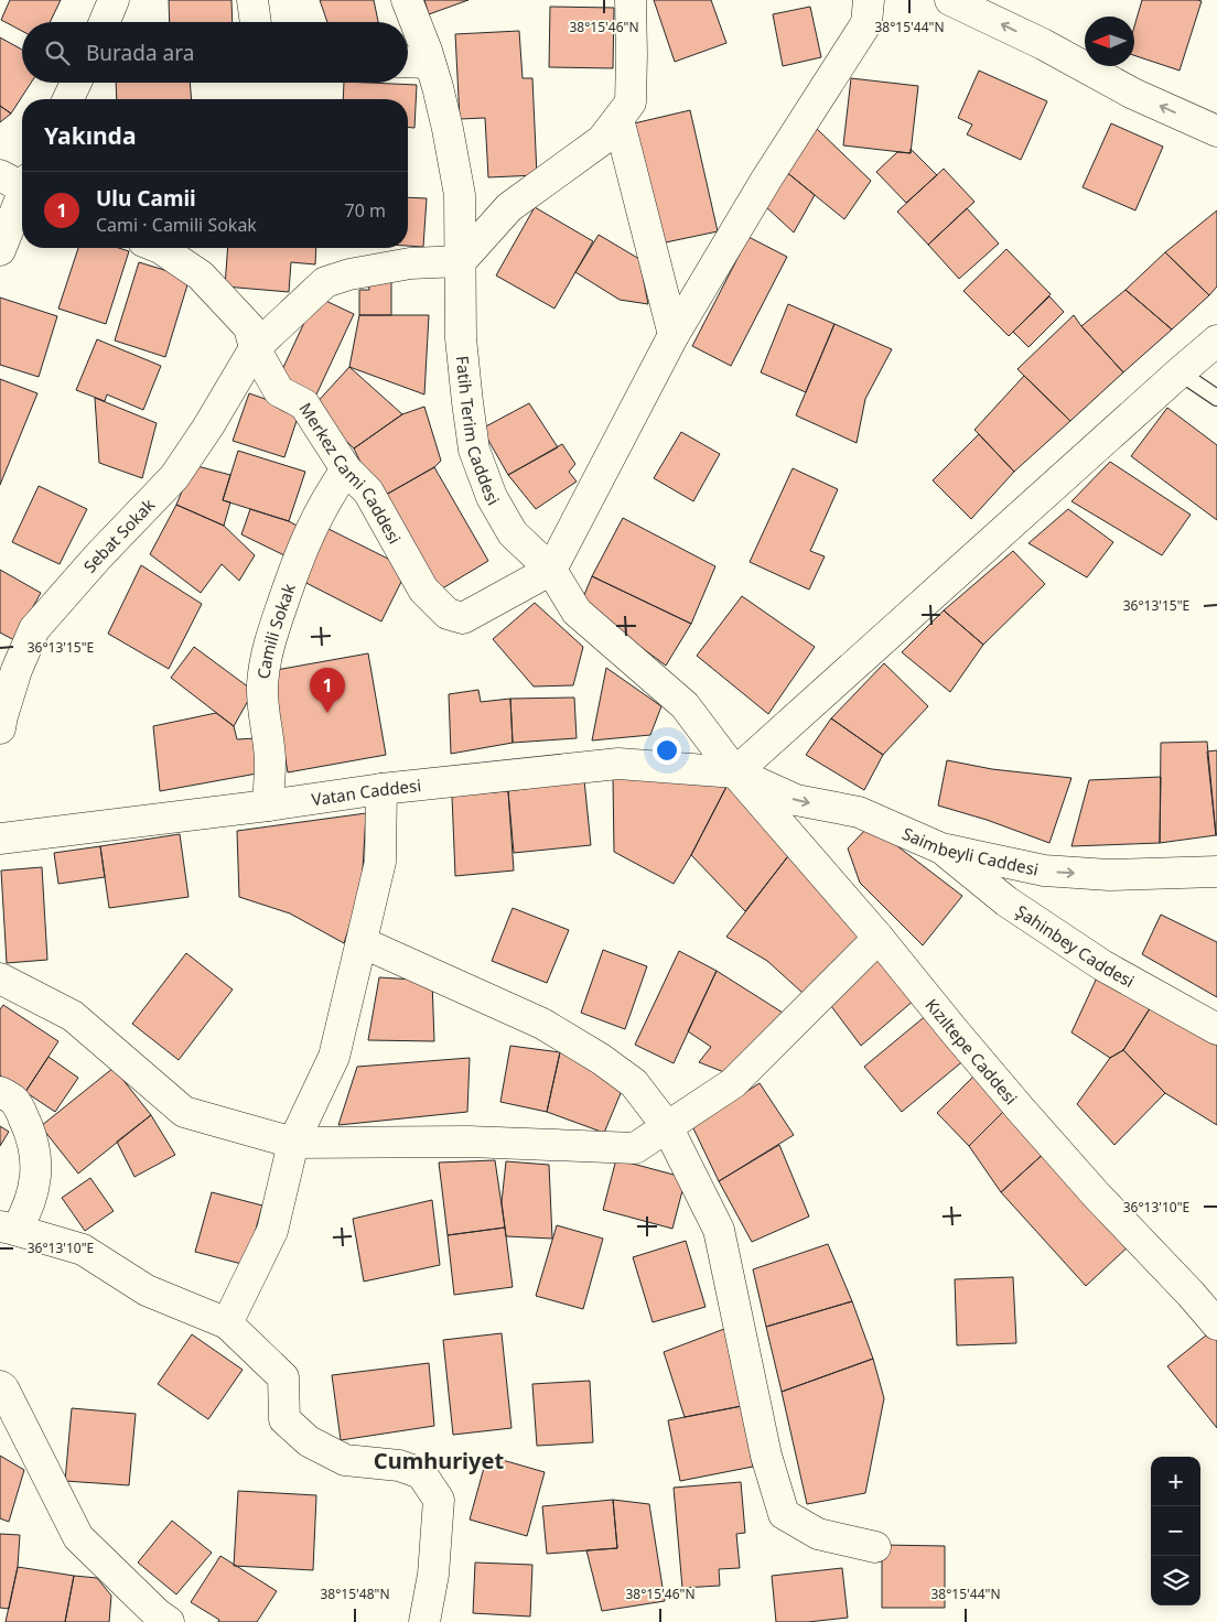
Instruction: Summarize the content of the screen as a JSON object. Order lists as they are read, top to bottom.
{
  "streets": {
    "street": [
      "Fatih Terim Caddesi",
      "Merkez Cami Caddesi",
      "Sebat Sokak",
      "Camili Sokak",
      "Vatan Caddesi",
      "Saimbeyli Caddesi",
      "Şahinbey Caddesi",
      "Kızıltepe Caddesi"
    ]
  },
  "crossings": [
    ["Fatih Terim Caddesi", "Merkez Cami Caddesi"],
    ["Fatih Terim Caddesi", "Sebat Sokak"],
    ["Fatih Terim Caddesi", "Vatan Caddesi"],
    ["Fatih Terim Caddesi", "Saimbeyli Caddesi"],
    ["Fatih Terim Caddesi", "Kızıltepe Caddesi"],
    ["Merkez Cami Caddesi", "Sebat Sokak"],
    ["Merkez Cami Caddesi", "Camili Sokak"],
    ["Camili Sokak", "Vatan Caddesi"],
    ["Vatan Caddesi", "Saimbeyli Caddesi"],
    ["Vatan Caddesi", "Kızıltepe Caddesi"],
    ["Saimbeyli Caddesi", "Şahinbey Caddesi"],
    ["Saimbeyli Caddesi", "Kızıltepe Caddesi"]
  ],
  "one_way": ["Saimbeyli Caddesi"],
  "districts": ["Cumhuriyet"],
  "north": "left",
  "page": {
    "search": "Burada ara",
    "heading": "Yakında",
    "list": [
      {
        "mark": "1",
        "name": "Ulu Camii",
        "note": "Cami · Camili Sokak",
        "value": "70 m"
      }
    ],
    "pins": "1",
    "map_buttons": ["+", "−"]
  },
  "coordinates": [
    "38°15'46\"N",
    "38°15'44\"N",
    "36°13'15\"E",
    "36°13'10\"E",
    "38°15'48\"N"
  ]
}
